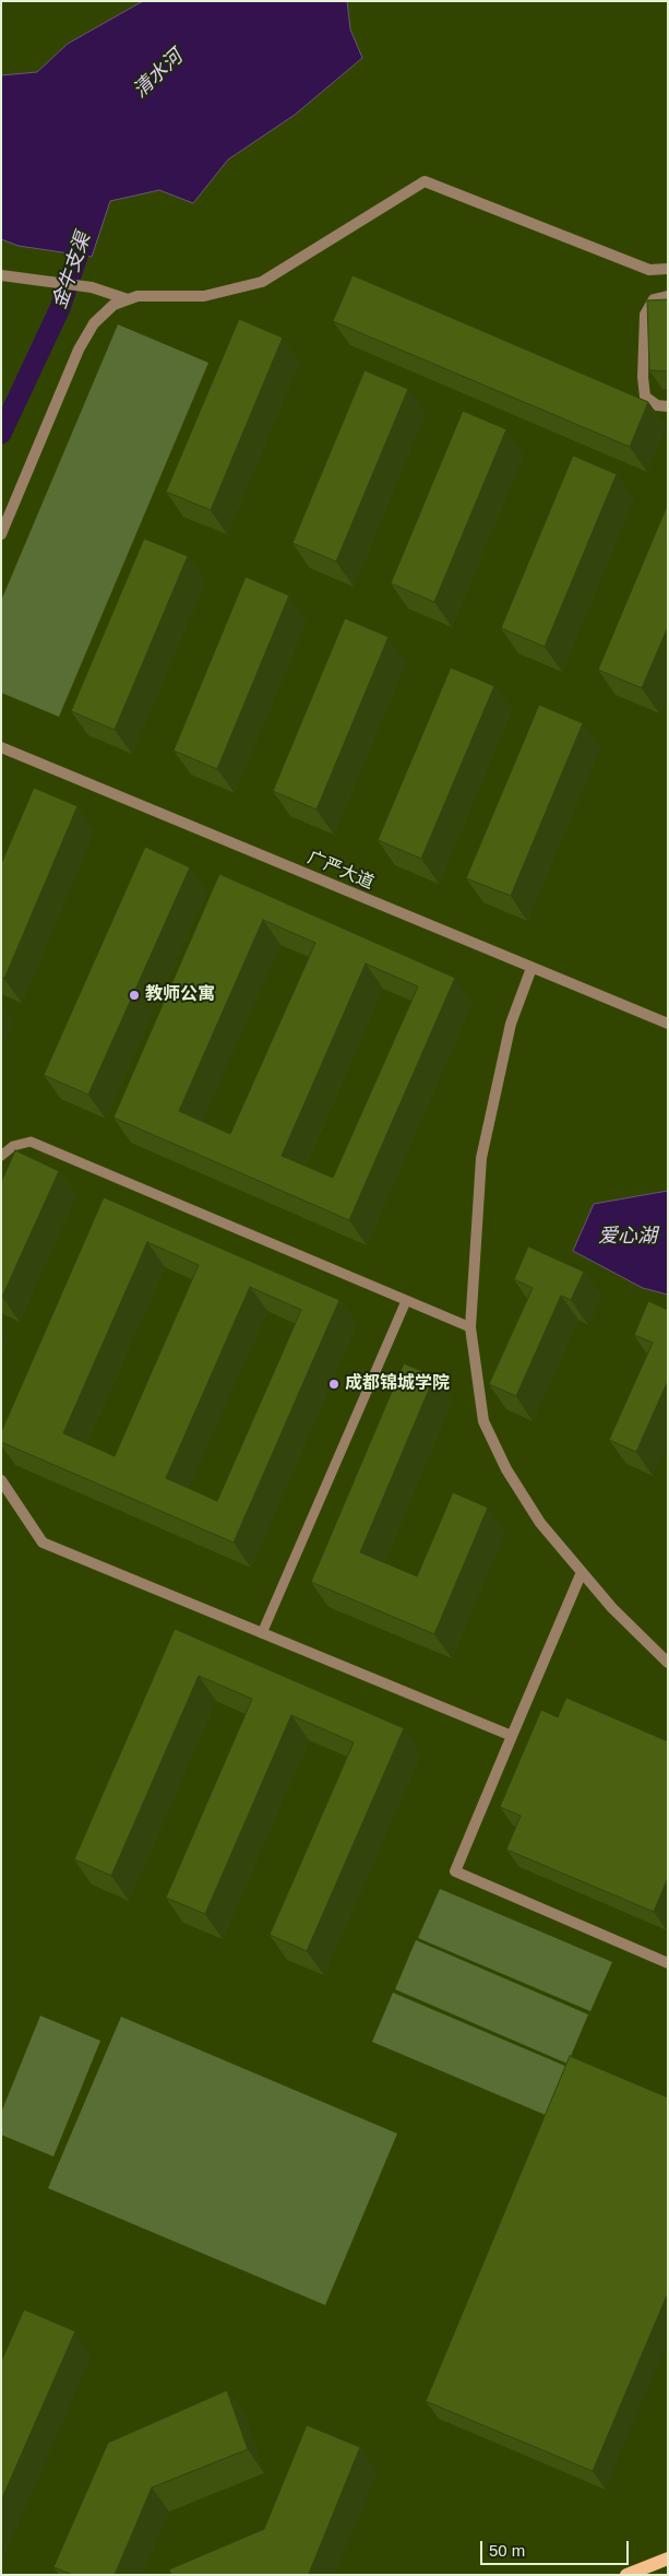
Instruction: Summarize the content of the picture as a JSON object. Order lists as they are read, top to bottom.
{
  "streets": {
    "street": ["广严大道"]
  },
  "water": ["清水河", "金牛支渠", "爱心湖"],
  "places": ["教师公寓", "成都锦城学院"],
  "scale_bar": "50 m"
}
